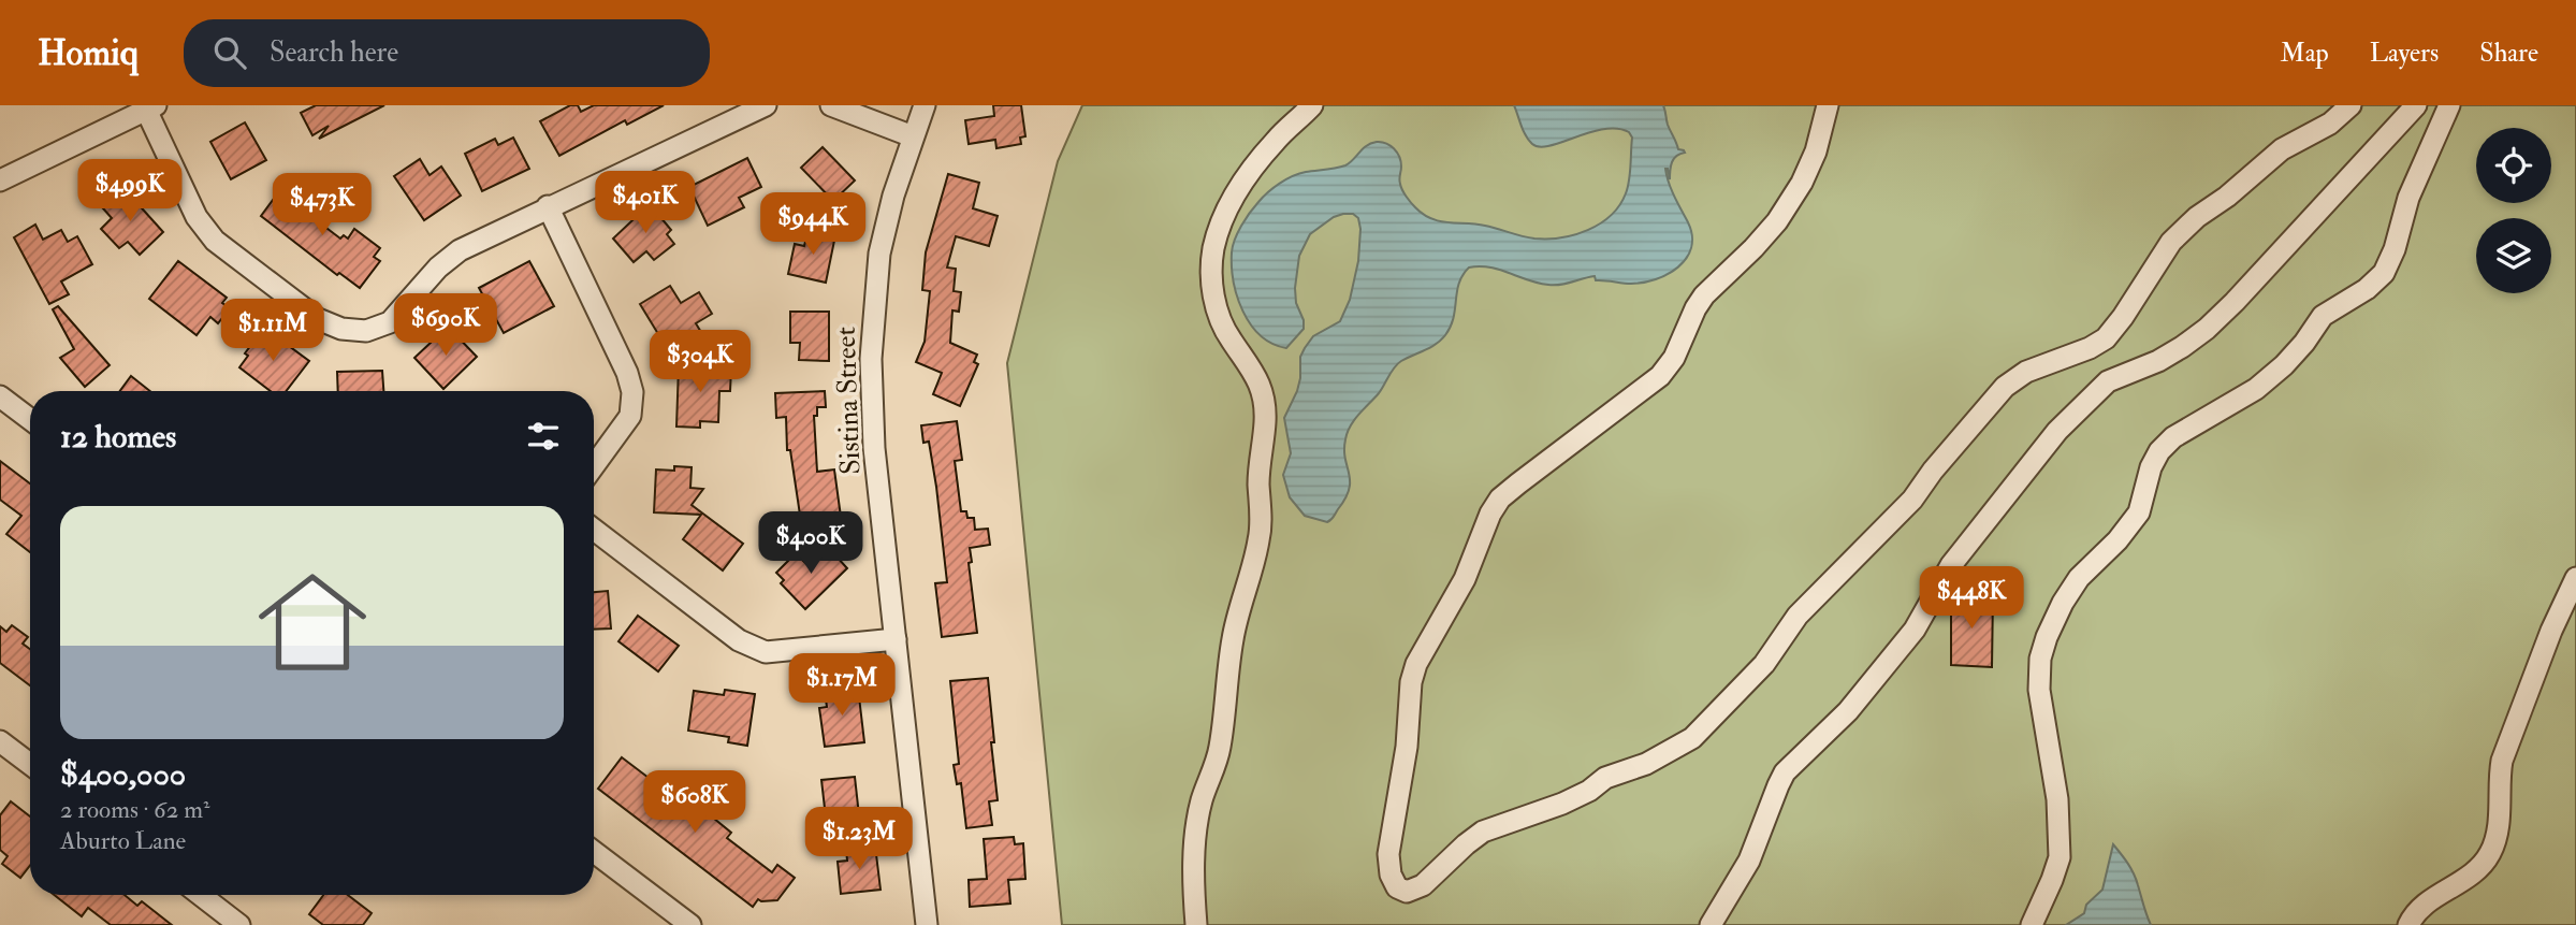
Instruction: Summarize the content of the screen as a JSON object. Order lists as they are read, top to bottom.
{
  "streets": {
    "street": ["Sistina Street"]
  },
  "page": {
    "header": "Homiq",
    "search": "Search here",
    "nav": ["Map", "Layers", "Share"],
    "price": [
      "$499K",
      "$401K",
      "$473K",
      "$944K",
      "$690K",
      "$1.11M",
      "$304K",
      "$400K",
      "$448K",
      "$1.17M",
      "$608K",
      "$1.23M"
    ],
    "heading": "12 homes",
    "list": [
      {
        "name": "$400,000",
        "note": "2 rooms · 62 m² · Aburto Lane"
      }
    ]
  }
}
